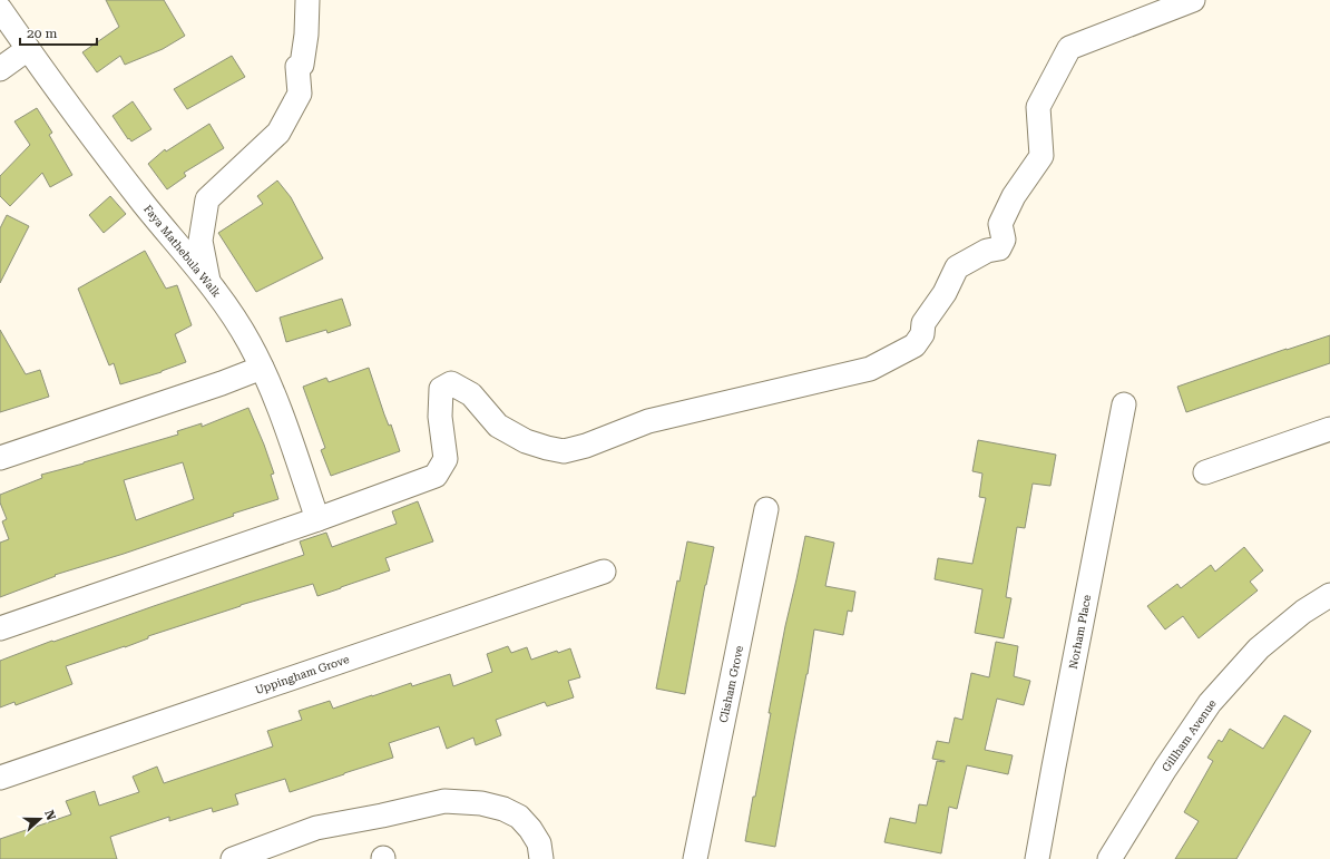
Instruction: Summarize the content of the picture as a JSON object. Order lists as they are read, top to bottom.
{
  "streets": {
    "street": [
      "Faya Mathebula Walk",
      "Norham Place",
      "Uppingham Grove",
      "Clisham Grove",
      "Gillham Avenue"
    ]
  },
  "scale_bar": "20 m",
  "north": "right"
}
